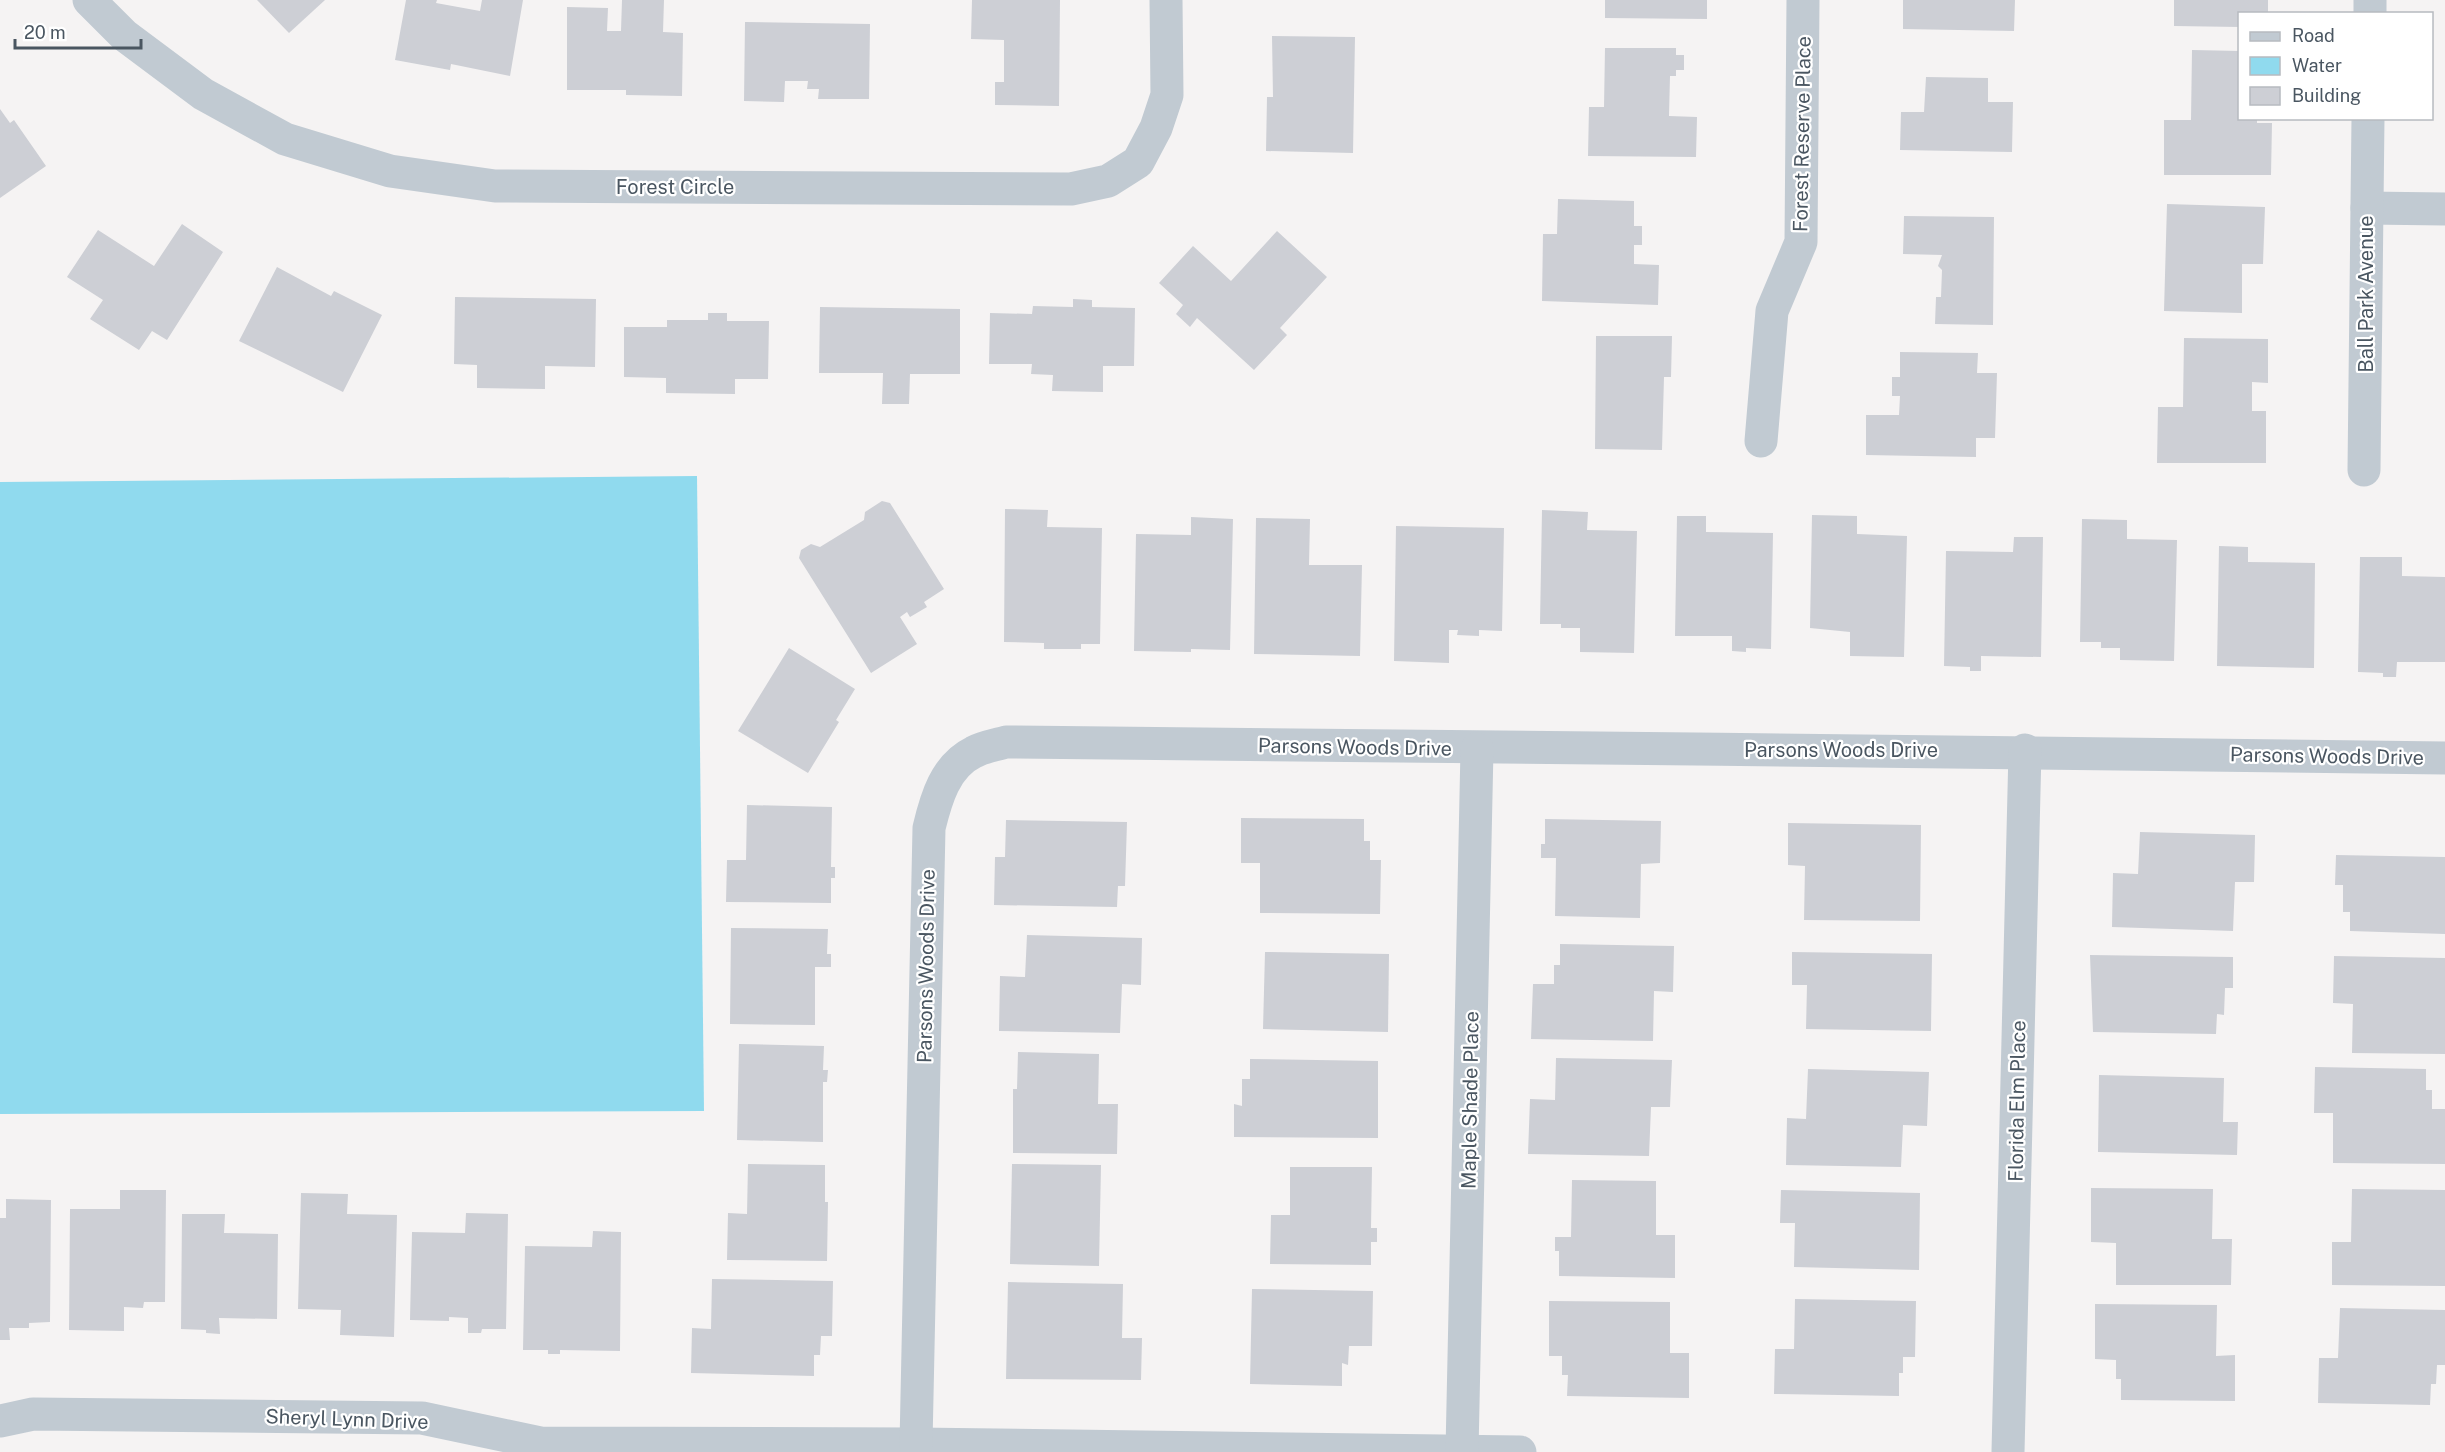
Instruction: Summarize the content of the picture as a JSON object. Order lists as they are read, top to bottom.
{
  "streets": {
    "street": [
      "Forest Reserve Place",
      "Forest Circle",
      "Ball Park Avenue",
      "Parsons Woods Drive",
      "Maple Shade Place",
      "Florida Elm Place",
      "Sheryl Lynn Drive"
    ]
  },
  "crossings": [
    ["Parsons Woods Drive", "Maple Shade Place"],
    ["Parsons Woods Drive", "Florida Elm Place"],
    ["Parsons Woods Drive", "Sheryl Lynn Drive"],
    ["Maple Shade Place", "Sheryl Lynn Drive"]
  ],
  "legend": ["Road", "Water", "Building"],
  "scale_bar": "20 m"
}
